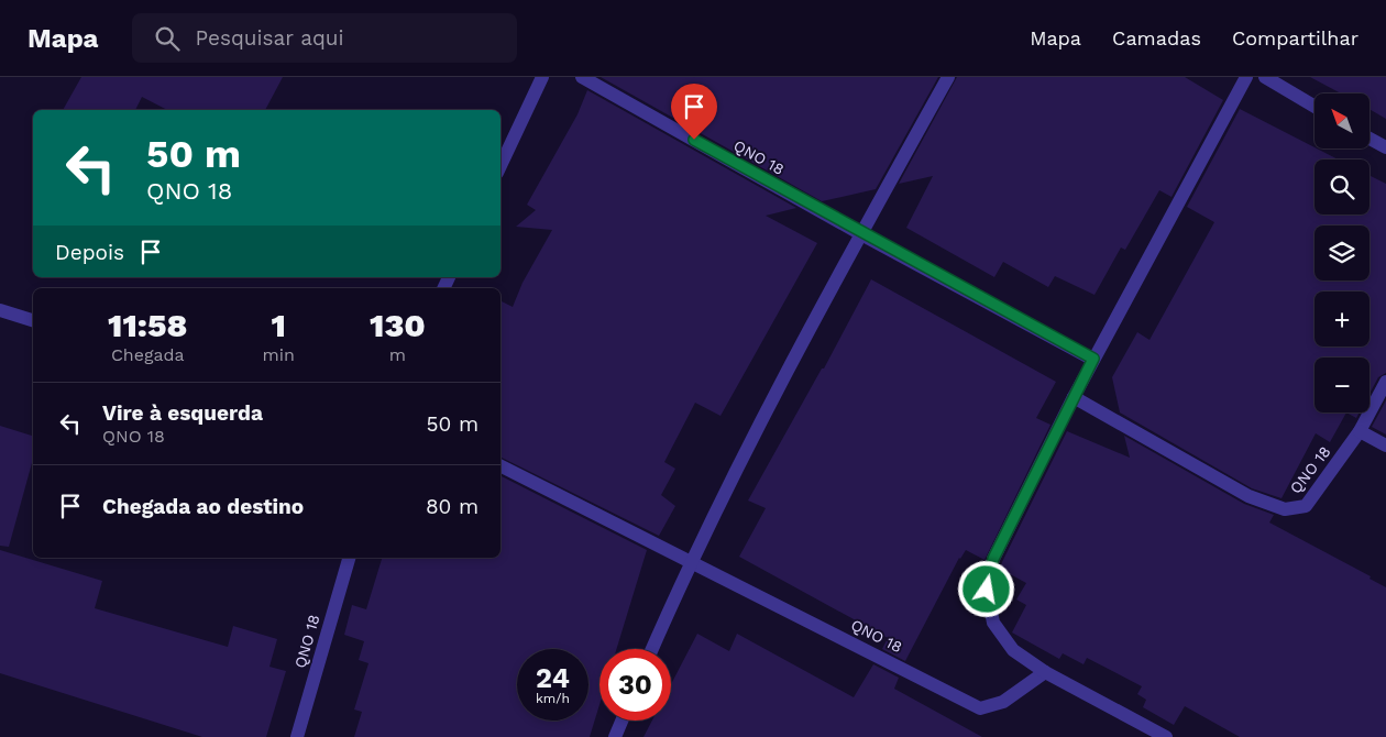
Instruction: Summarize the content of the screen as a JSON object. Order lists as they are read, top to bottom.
{
  "streets": {
    "street": ["QNO 18"]
  },
  "north": "top left",
  "page": {
    "header": "Mapa",
    "search": "Pesquisar aqui",
    "nav": ["Mapa", "Camadas", "Compartilhar"],
    "map_buttons": ["+", "−"],
    "turn": ["50 m", "QNO 18"],
    "then": "Depois",
    "eta": [
      "11:58",
      "Chegada",
      "1",
      "min",
      "130",
      "m"
    ],
    "list": [
      {
        "name": "Vire à esquerda",
        "note": "QNO 18",
        "value": "50 m"
      },
      {
        "name": "Chegada ao destino",
        "value": "80 m"
      }
    ],
    "speed": "24 km/h",
    "limit": "30"
  }
}
